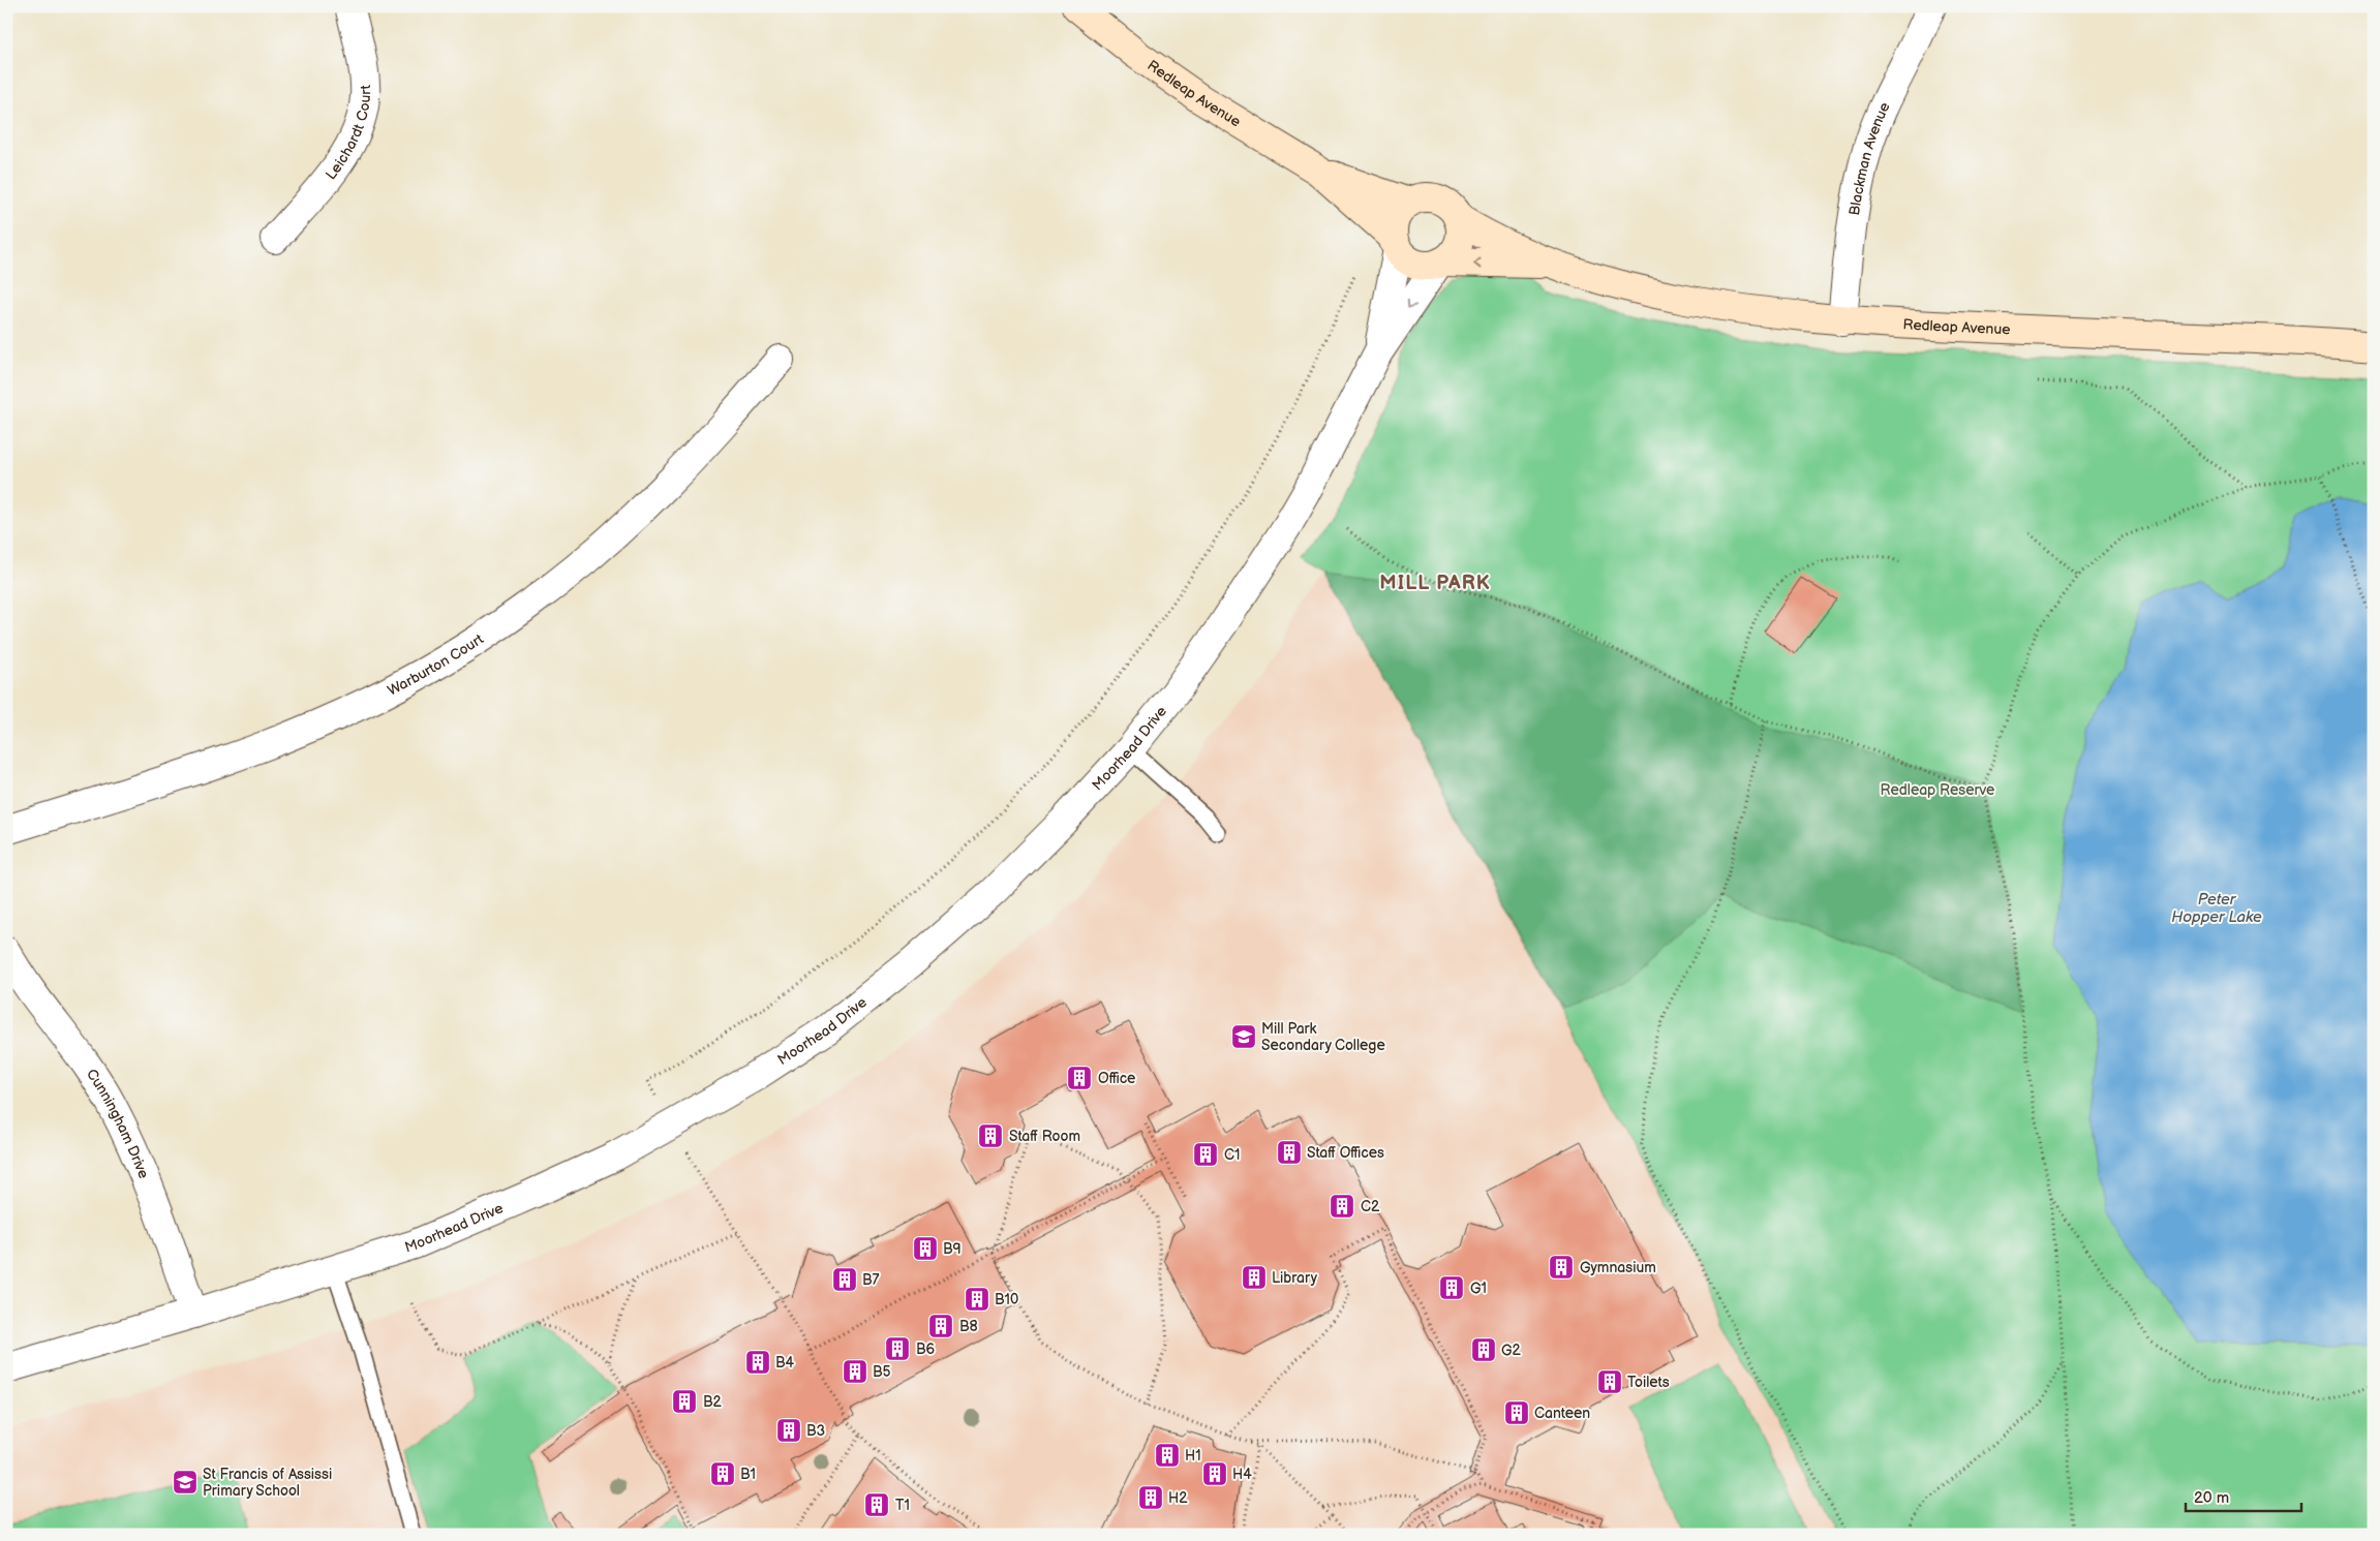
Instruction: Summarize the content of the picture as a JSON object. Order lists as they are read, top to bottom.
{
  "streets": {
    "street": [
      "Redleap Avenue",
      "Leichardt Court",
      "Blackman Avenue",
      "Warburton Court",
      "Moorhead Drive",
      "Cunningham Drive"
    ]
  },
  "crossings": [
    ["Redleap Avenue", "Blackman Avenue"],
    ["Redleap Avenue", "Moorhead Drive"],
    ["Moorhead Drive", "Cunningham Drive"]
  ],
  "districts": ["MILL PARK"],
  "water": ["Peter Hopper Lake"],
  "parks": ["Redleap Reserve"],
  "places": {
    "school or university": ["Mill Park Secondary College", "St Francis of Assissi Primary School"],
    "building": [
      "Office",
      "Staff Room",
      "Staff Offices",
      "C1",
      "C2",
      "B9",
      "Gymnasium",
      "Library",
      "B7",
      "G1",
      "B10",
      "B8",
      "B6",
      "G2",
      "B4",
      "B5",
      "Toilets",
      "B2",
      "Canteen",
      "B3",
      "H1",
      "B1",
      "H4",
      "H2",
      "T1"
    ]
  },
  "scale_bar": "20 m"
}
